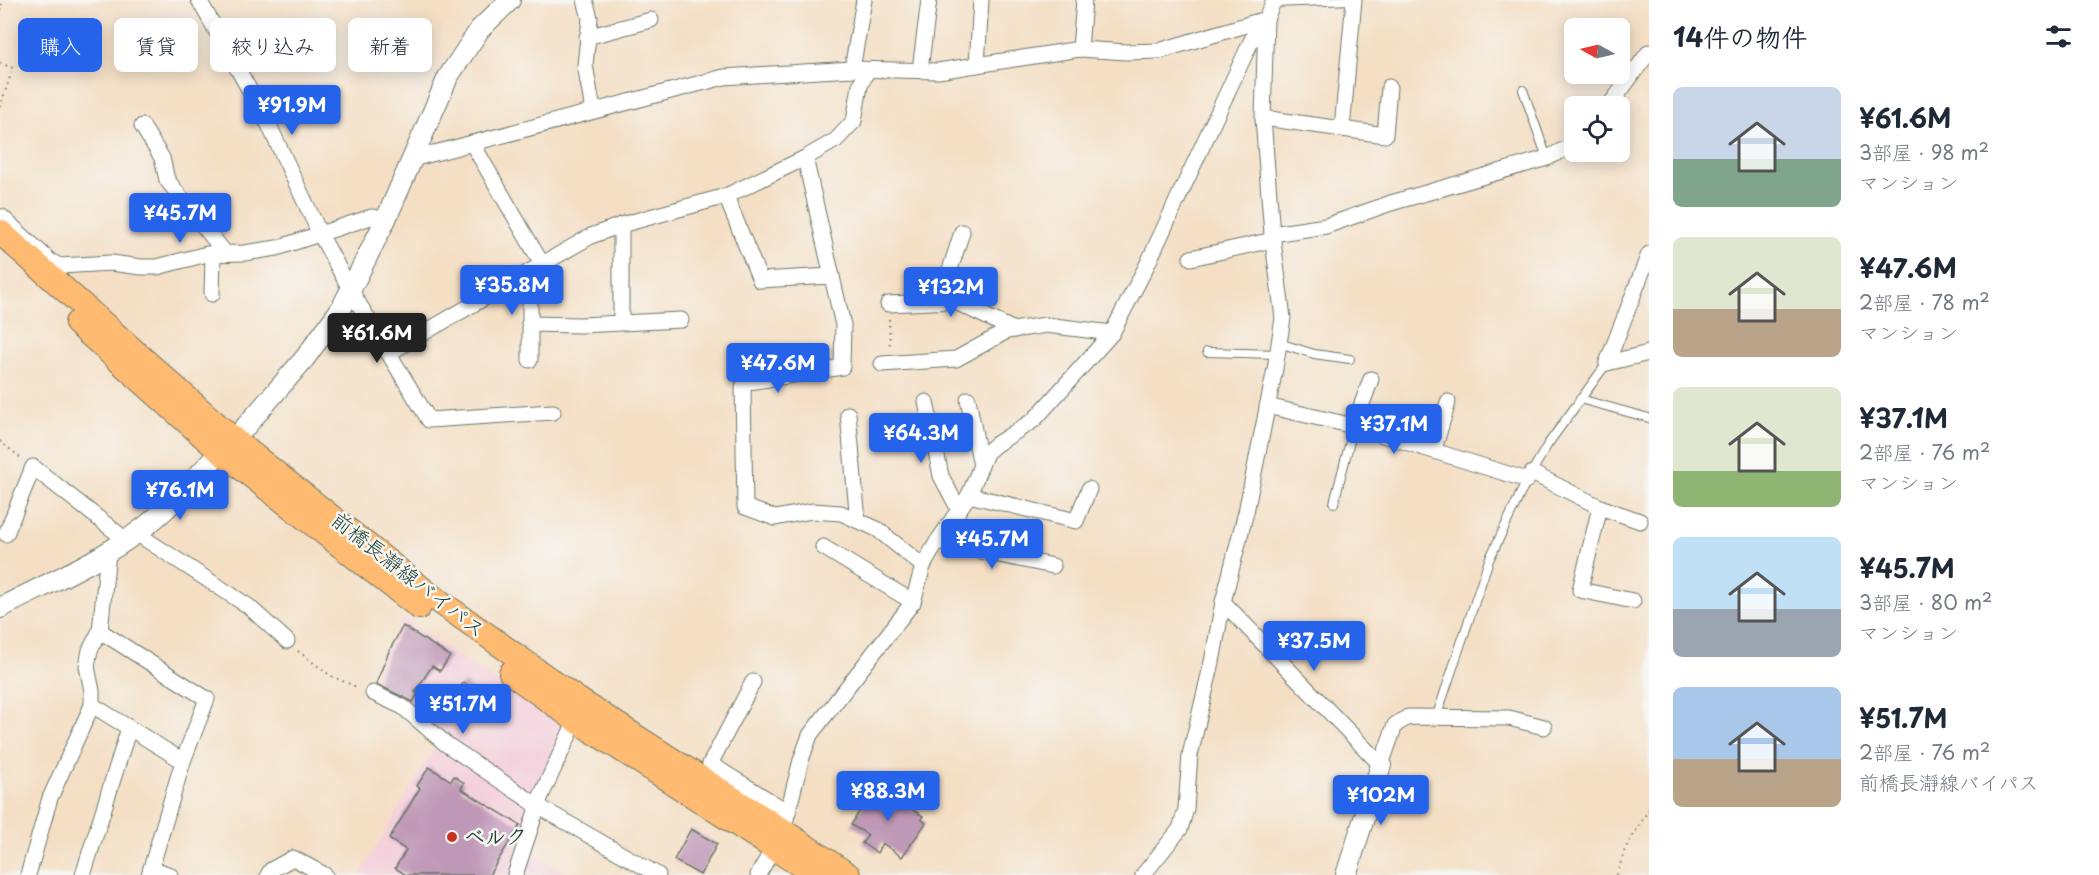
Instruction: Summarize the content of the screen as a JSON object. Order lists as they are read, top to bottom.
{
  "streets": {
    "main road": ["前橋長瀞線バイパス"]
  },
  "places": ["ベルク"],
  "north": "left",
  "page": {
    "heading": "14件の物件",
    "chip": [
      "購入",
      "賃貸",
      "絞り込み",
      "新着"
    ],
    "list": [
      {
        "name": "¥61.6M",
        "note": "3部屋 · 98 m² · マンション"
      },
      {
        "name": "¥47.6M",
        "note": "2部屋 · 78 m² · マンション"
      },
      {
        "name": "¥37.1M",
        "note": "2部屋 · 76 m² · マンション"
      },
      {
        "name": "¥45.7M",
        "note": "3部屋 · 80 m² · マンション"
      },
      {
        "name": "¥51.7M",
        "note": "2部屋 · 76 m² · 前橋長瀞線バイパス"
      }
    ],
    "price": [
      "¥91.9M",
      "¥45.7M",
      "¥35.8M",
      "¥132M",
      "¥61.6M",
      "¥47.6M",
      "¥37.1M",
      "¥64.3M",
      "¥76.1M",
      "¥45.7M",
      "¥37.5M",
      "¥51.7M",
      "¥88.3M",
      "¥102M"
    ]
  }
}
